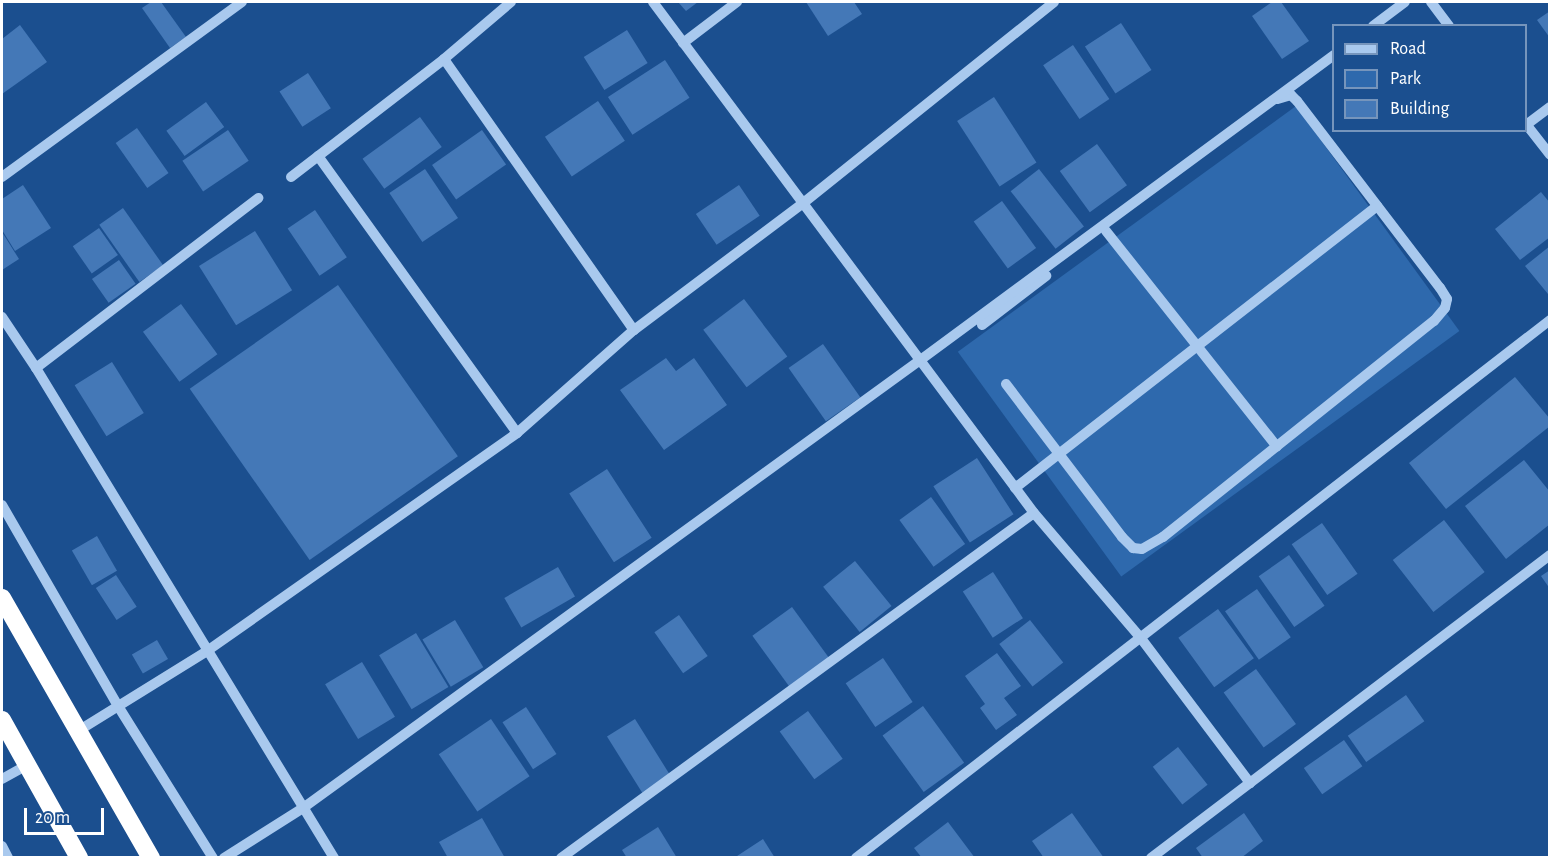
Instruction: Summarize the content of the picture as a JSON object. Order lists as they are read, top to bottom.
{
  "legend": ["Road", "Park", "Building"],
  "scale_bar": "20 m"
}
